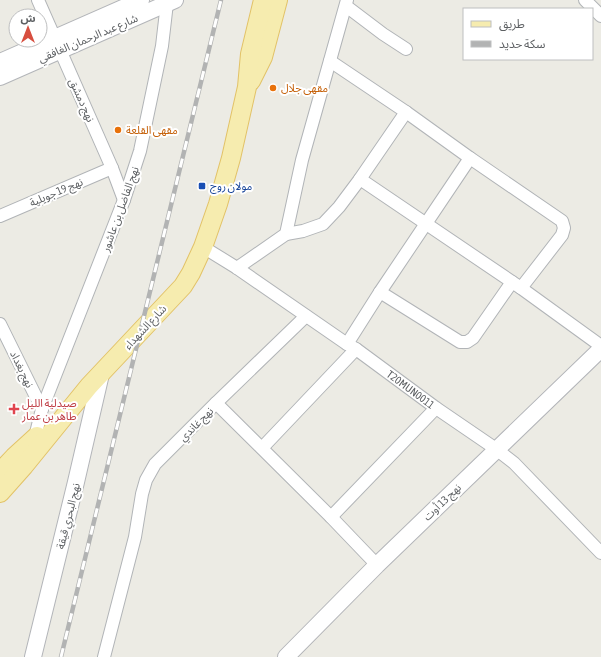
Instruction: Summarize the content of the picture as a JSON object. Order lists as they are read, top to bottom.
{
  "streets": {
    "main road": [
      "شارع عبد الرحمان الغافقي",
      "شارع الشهداء",
      "نهج 13 أوت",
      "نهج البحري قيقة"
    ],
    "street": [
      "نهج دمشق",
      "نهج 19 جويلية",
      "نهج الفاضل بن عاشور",
      "نهج بغداد",
      "T20MUN0011",
      "نهج غاندي"
    ]
  },
  "crossings": [
    ["شارع عبد الرحمان الغافقي", "نهج دمشق"],
    ["شارع عبد الرحمان الغافقي", "نهج الفاضل بن عاشور"],
    ["نهج دمشق", "نهج 19 جويلية"],
    ["نهج دمشق", "نهج الفاضل بن عاشور"],
    ["نهج الفاضل بن عاشور", "نهج بغداد"],
    ["شارع الشهداء", "T20MUN0011"],
    ["شارع الشهداء", "نهج البحري قيقة"],
    ["T20MUN0011", "نهج 13 أوت"],
    ["نهج غاندي", "نهج 13 أوت"]
  ],
  "places": {
    "other": ["مقهى جلال", "مقهى القلعة"],
    "transit": ["مولان روج"],
    "health": ["صيدلية الليل طاهر بن عمار"]
  },
  "legend": ["طريق", "سكة حديد"],
  "north": "top"
}
